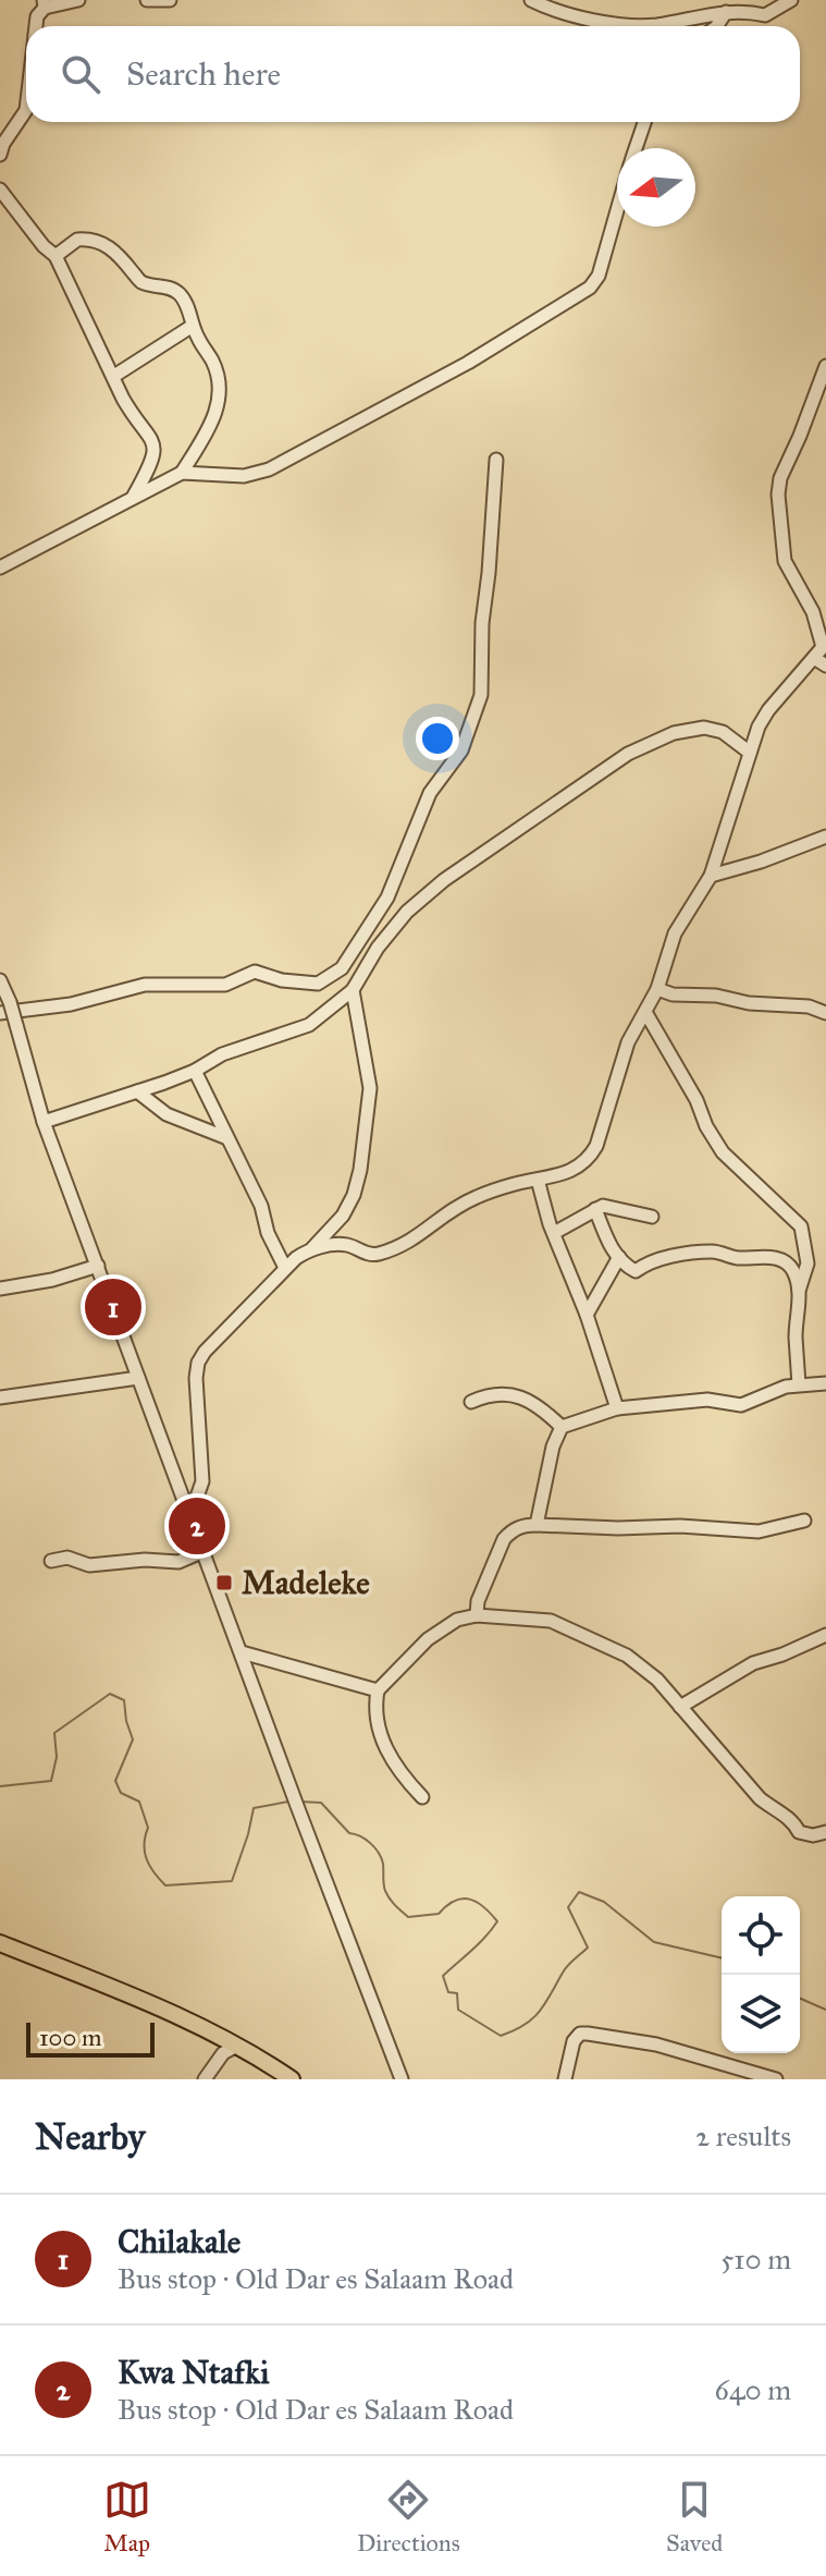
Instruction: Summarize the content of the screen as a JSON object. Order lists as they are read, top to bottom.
{
  "places": {
    "transit": ["Madeleke"]
  },
  "scale_bar": "100 m",
  "north": "left",
  "page": {
    "search": "Search here",
    "pins": ["1", "2"],
    "scale": "100 m",
    "heading": ["Nearby", "2 results"],
    "list": [
      {
        "mark": "1",
        "name": "Chilakale",
        "note": "Bus stop · Old Dar es Salaam Road",
        "value": "510 m"
      },
      {
        "mark": "2",
        "name": "Kwa Ntafki",
        "note": "Bus stop · Old Dar es Salaam Road",
        "value": "640 m"
      }
    ],
    "nav": ["Map", "Directions", "Saved"]
  }
}
